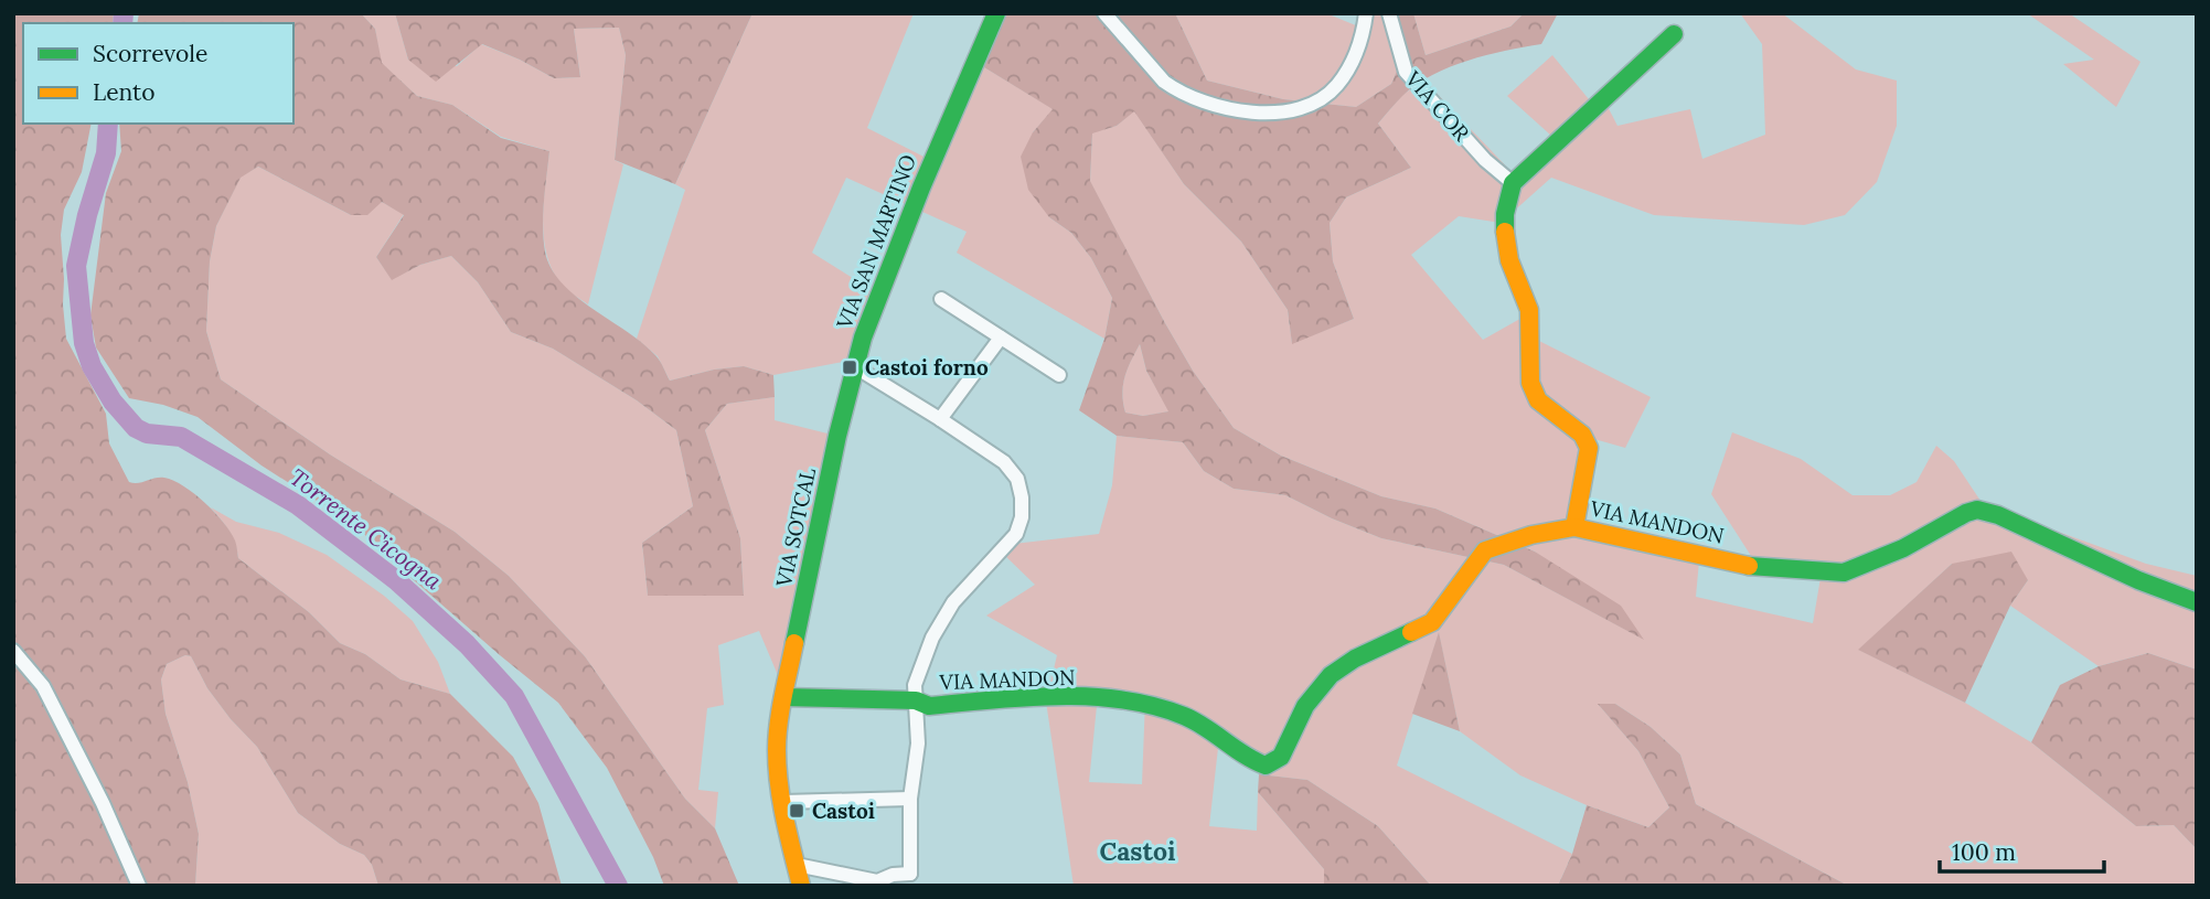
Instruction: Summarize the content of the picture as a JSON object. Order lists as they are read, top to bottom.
{
  "streets": {
    "street": [
      "VIA COR",
      "VIA SAN MARTINO",
      "VIA MANDON",
      "VIA SOTCAL"
    ]
  },
  "crossings": [
    ["VIA SAN MARTINO", "VIA SOTCAL"]
  ],
  "districts": ["Castoi"],
  "water": ["Torrente Cicogna"],
  "places": {
    "transit": ["Castoi forno", "Castoi"]
  },
  "legend": ["Scorrevole", "Lento"],
  "scale_bar": "100 m"
}
